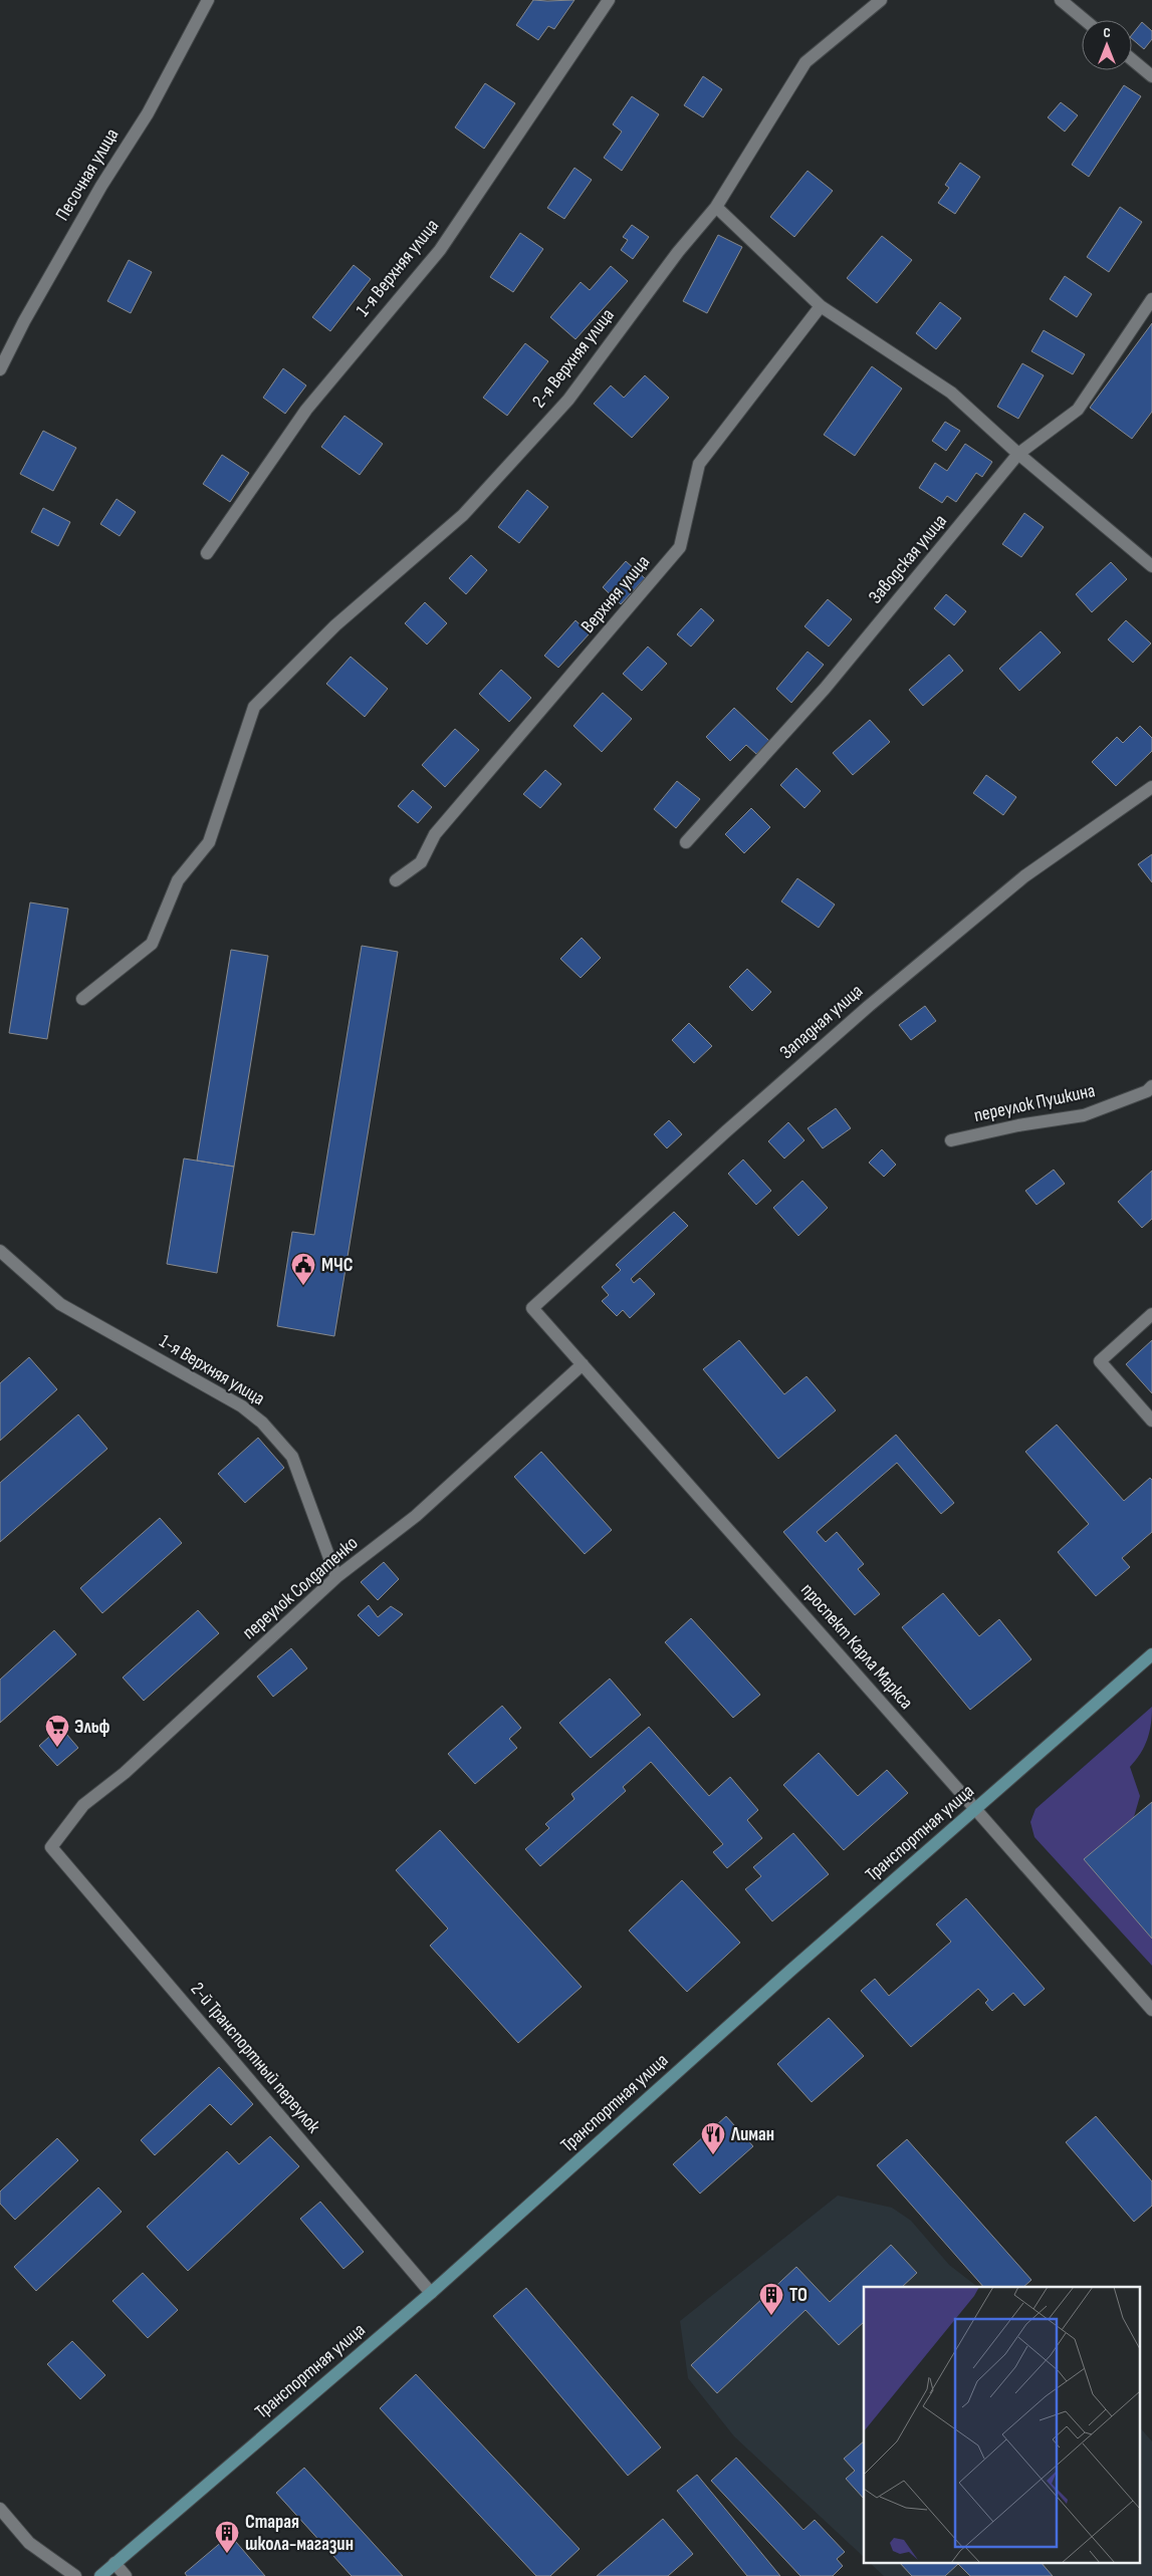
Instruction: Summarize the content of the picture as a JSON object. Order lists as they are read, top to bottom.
{
  "streets": {
    "main road": ["Транспортная улица"],
    "street": [
      "Песочная улица",
      "1-я Верхняя улица",
      "2-я Верхняя улица",
      "Заводская улица",
      "Верхняя улица",
      "Западная улица",
      "переулок Пушкина",
      "переулок Солдатенко",
      "проспект Карла Маркса",
      "2-й Транспортный переулок"
    ]
  },
  "crossings": [
    ["1-я Верхняя улица", "переулок Солдатенко"],
    ["Западная улица", "проспект Карла Маркса"],
    ["переулок Солдатенко", "проспект Карла Маркса"],
    ["переулок Солдатенко", "2-й Транспортный переулок"],
    ["проспект Карла Маркса", "Транспортная улица"],
    ["Транспортная улица", "2-й Транспортный переулок"]
  ],
  "places": {
    "public building": ["МЧС"],
    "supermarket": ["Эльф"],
    "restaurant": ["Лиман"],
    "building": ["ТО", "Старая школа-магазин"]
  },
  "north": "top"
}
